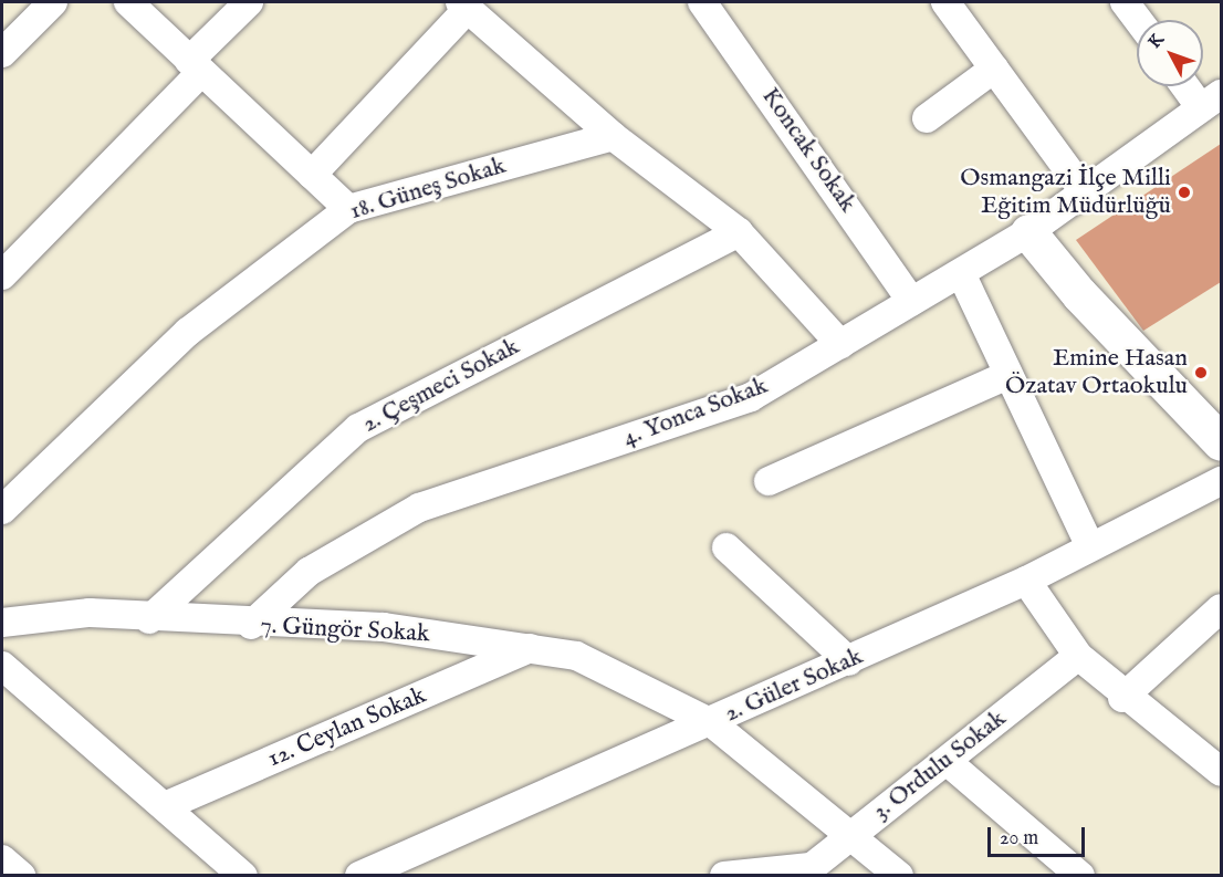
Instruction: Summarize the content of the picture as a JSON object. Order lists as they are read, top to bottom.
{
  "streets": {
    "street": [
      "Koncak Sokak",
      "18. Güneş Sokak",
      "2. Çeşmeci Sokak",
      "4. Yonca Sokak",
      "7. Güngör Sokak",
      "2. Güler Sokak",
      "12. Ceylan Sokak",
      "3. Ordulu Sokak"
    ]
  },
  "crossings": [
    ["Koncak Sokak", "4. Yonca Sokak"],
    ["2. Çeşmeci Sokak", "7. Güngör Sokak"],
    ["4. Yonca Sokak", "7. Güngör Sokak"],
    ["7. Güngör Sokak", "2. Güler Sokak"],
    ["7. Güngör Sokak", "12. Ceylan Sokak"],
    ["7. Güngör Sokak", "3. Ordulu Sokak"]
  ],
  "places": ["Osmangazi İlçe Milli Eğitim Müdürlüğü", "Emine Hasan Özatav Ortaokulu"],
  "scale_bar": "20 m",
  "north": "top left"
}
